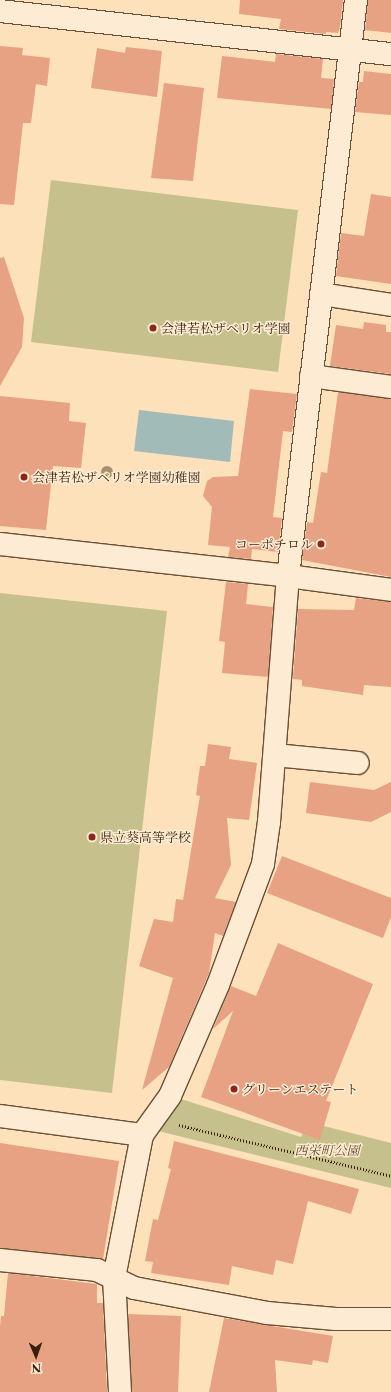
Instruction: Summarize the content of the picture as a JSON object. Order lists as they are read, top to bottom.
{
  "parks": ["西栄町公園"],
  "places": [
    "会津若松ザベリオ学園",
    "会津若松ザベリオ学園幼稚園",
    "コーポチロル",
    "県立葵高等学校",
    "グリーンエステート"
  ],
  "north": "bottom"
}
